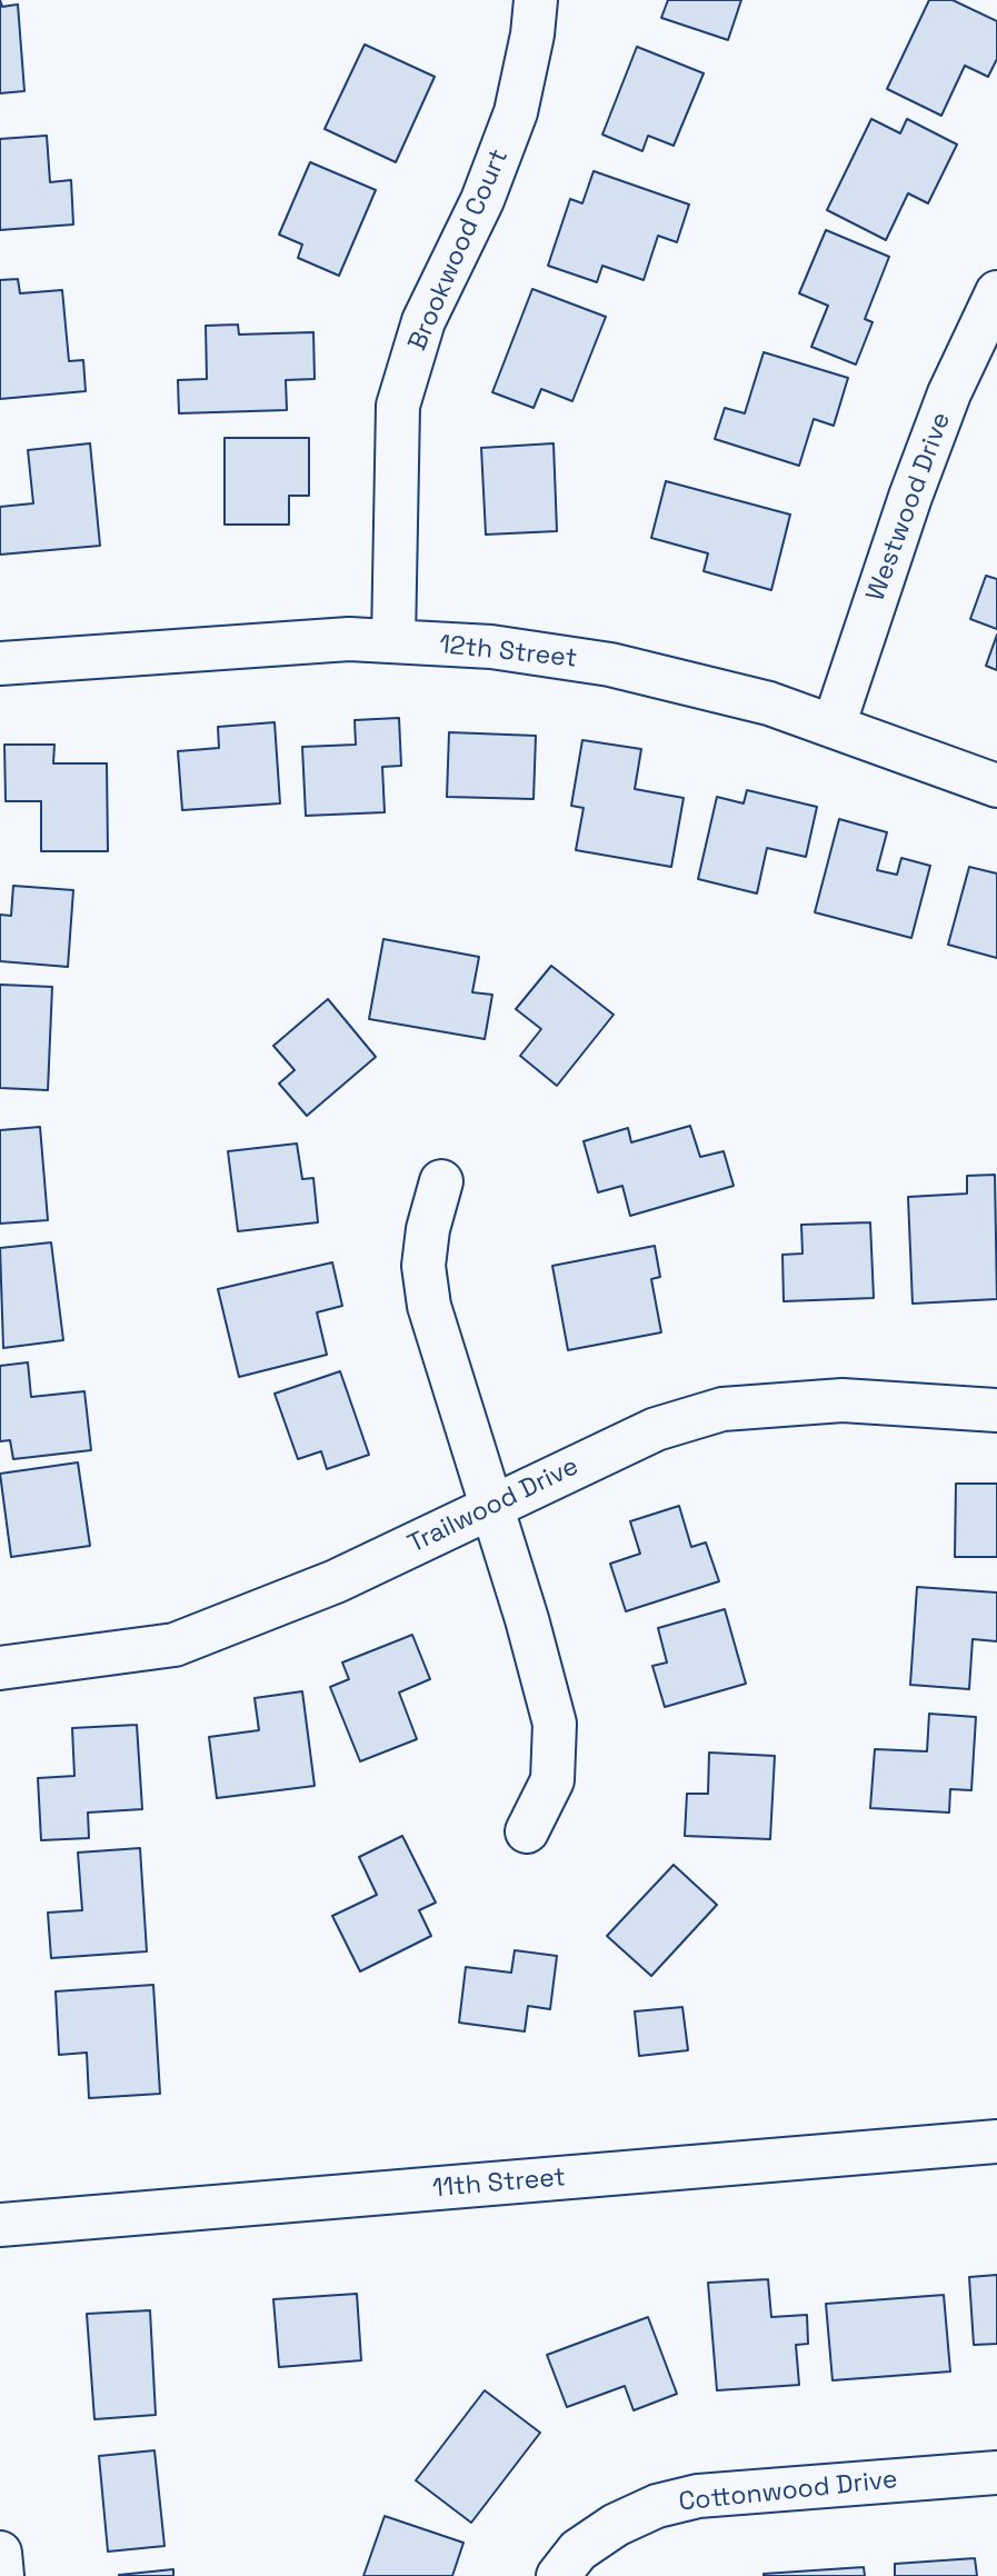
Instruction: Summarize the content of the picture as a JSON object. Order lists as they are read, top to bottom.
{
  "streets": {
    "street": [
      "Brookwood Court",
      "Westwood Drive",
      "12th Street",
      "Trailwood Drive",
      "11th Street",
      "Cottonwood Drive"
    ]
  },
  "crossings": [
    ["Brookwood Court", "12th Street"],
    ["Westwood Drive", "12th Street"]
  ]
}
